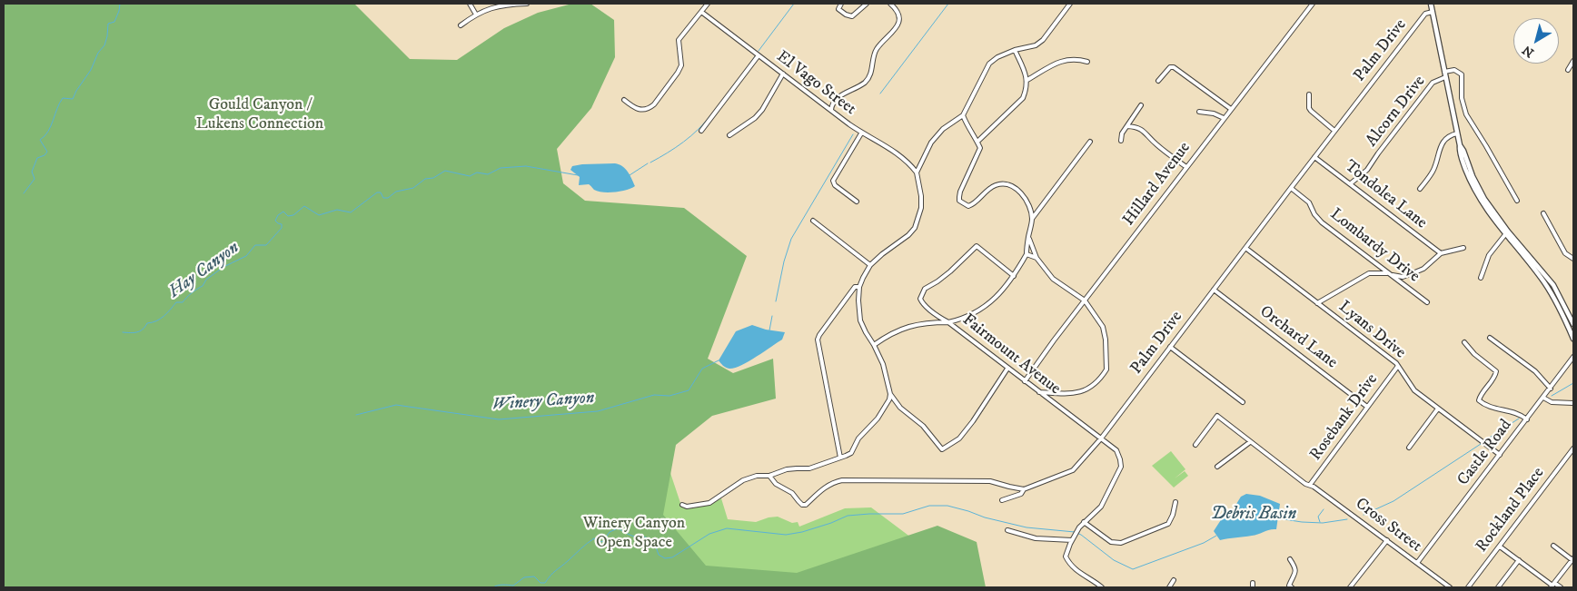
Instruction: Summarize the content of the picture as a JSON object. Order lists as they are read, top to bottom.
{
  "streets": {
    "street": [
      "Palm Drive",
      "El Vago Street",
      "Alcorn Drive",
      "Hillard Avenue",
      "Tondolea Lane",
      "Lombardy Drive",
      "Lyans Drive",
      "Orchard Lane",
      "Fairmount Avenue",
      "Rosebank Drive",
      "Castle Road",
      "Rockland Place",
      "Cross Street"
    ]
  },
  "crossings": [
    ["Palm Drive", "Tondolea Lane"],
    ["Palm Drive", "Lombardy Drive"],
    ["Palm Drive", "Lyans Drive"],
    ["Palm Drive", "Orchard Lane"],
    ["Palm Drive", "Fairmount Avenue"],
    ["Alcorn Drive", "Tondolea Lane"],
    ["Hillard Avenue", "Fairmount Avenue"],
    ["Lyans Drive", "Rosebank Drive"],
    ["Lyans Drive", "Castle Road"],
    ["Orchard Lane", "Rosebank Drive"],
    ["Rosebank Drive", "Cross Street"],
    ["Castle Road", "Cross Street"]
  ],
  "water": ["Hay Canyon", "Winery Canyon", "Debris Basin"],
  "parks": ["Gould Canyon / Lukens Connection", "Winery Canyon Open Space"],
  "north": "bottom left"
}
